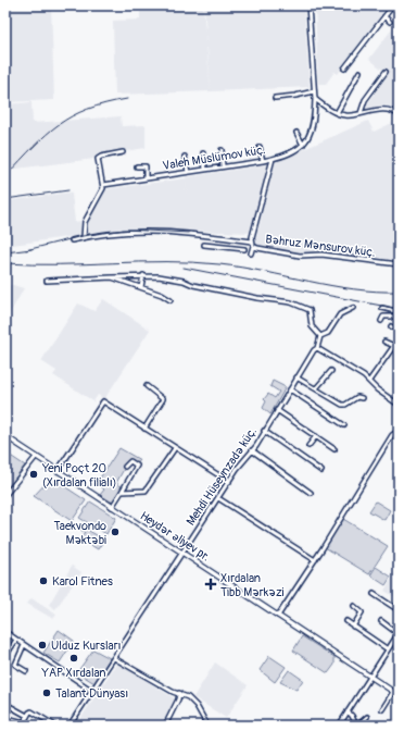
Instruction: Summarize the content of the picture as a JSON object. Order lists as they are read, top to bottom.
{
  "streets": {
    "main road": ["Heydər Əliyev pr."],
    "street": ["Valeh Müslümov küç.", "Bəhruz Mənsurov küç.", "Mehdi Hüseynzadə küç."]
  },
  "crossings": [
    ["Valeh Müslümov küç.", "Bəhruz Mənsurov küç."],
    ["Mehdi Hüseynzadə küç.", "Heydər Əliyev pr."]
  ],
  "places": {
    "other": [
      "Yeni Poçt 20 (Xırdalan filialı)",
      "Taekvondo Məktəbi",
      "Karol Fitnes",
      "Ulduz Kursları",
      "YAP Xırdalan",
      "Talant Dünyası"
    ],
    "health": ["Xırdalan Tibb Mərkəzi"]
  }
}
